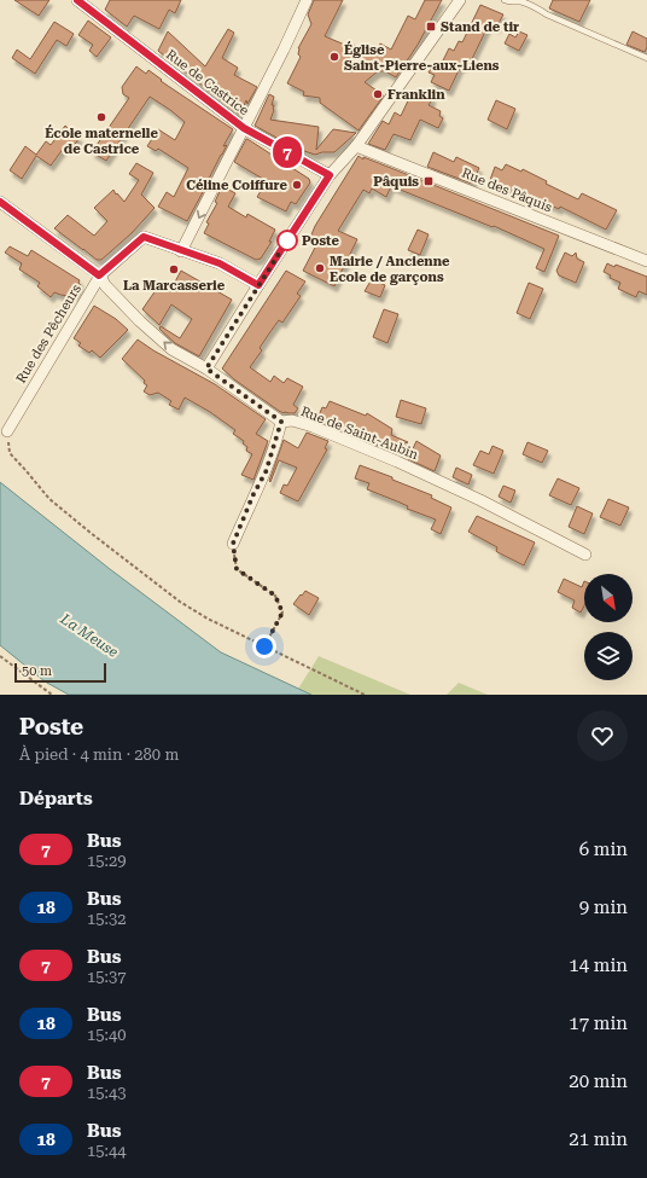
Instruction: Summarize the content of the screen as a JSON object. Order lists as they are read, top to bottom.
{
  "streets": {
    "street": [
      "Rue de Castrice",
      "Rue des Pâquis",
      "Rue des Pêcheurs",
      "Rue de Saint-Aubin"
    ]
  },
  "crossings": [
    ["Rue des Pêcheurs", "Rue de Saint-Aubin"]
  ],
  "water": ["La Meuse"],
  "places": {
    "transit": ["Stand de tir", "Pâquis"],
    "other": [
      "Église Saint-Pierre-aux-Liens",
      "Franklin",
      "École maternelle de Castrice",
      "Céline Coiffure",
      "Poste",
      "Mairie / Ancienne Ecole de garçons",
      "La Marcasserie"
    ]
  },
  "lines": ["bus line 7"],
  "scale_bar": "50 m",
  "north": "bottom right",
  "page": {
    "on_map": "7",
    "scale": "50 m",
    "heading": [
      ["Poste", "À pied · 4 min · 280 m"],
      "Départs"
    ],
    "list": [
      {
        "mark": "7",
        "name": "Bus",
        "note": "15:29",
        "value": "6 min"
      },
      {
        "mark": "18",
        "name": "Bus",
        "note": "15:32",
        "value": "9 min"
      },
      {
        "mark": "7",
        "name": "Bus",
        "note": "15:37",
        "value": "14 min"
      },
      {
        "mark": "18",
        "name": "Bus",
        "note": "15:40",
        "value": "17 min"
      },
      {
        "mark": "7",
        "name": "Bus",
        "note": "15:43",
        "value": "20 min"
      },
      {
        "mark": "18",
        "name": "Bus",
        "note": "15:44",
        "value": "21 min"
      }
    ]
  }
}
